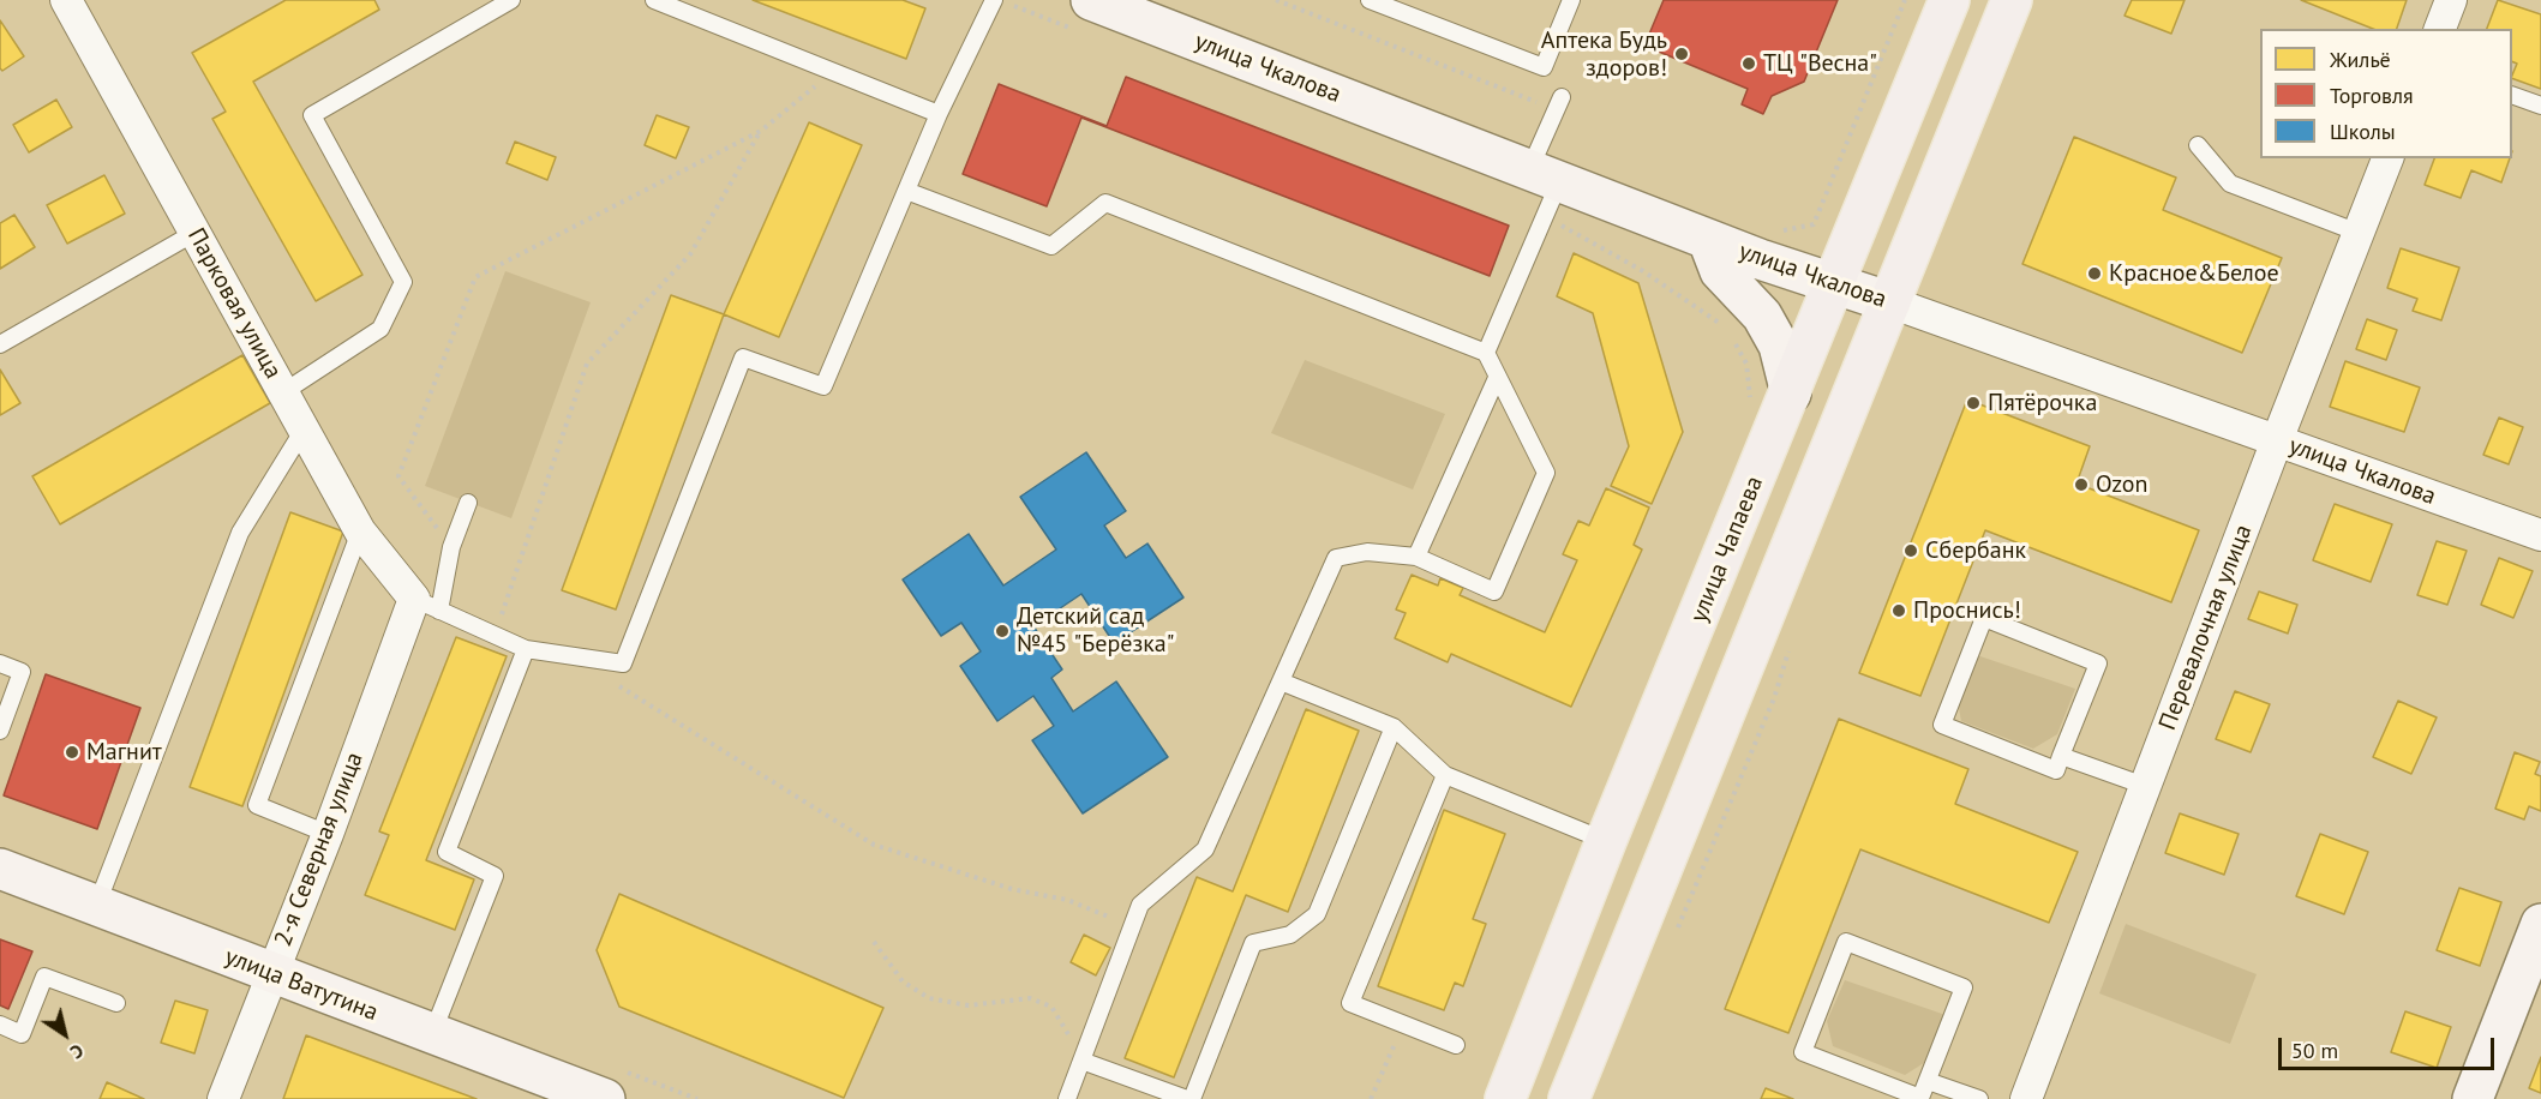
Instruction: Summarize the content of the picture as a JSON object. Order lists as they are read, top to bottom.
{
  "streets": {
    "main road": ["улица Чкалова", "улица Чапаева", "улица Ватутина"],
    "street": ["Парковая улица", "Перевалочная улица", "2-я Северная улица"]
  },
  "crossings": [
    ["улица Чкалова", "улица Чапаева"],
    ["улица Чкалова", "Перевалочная улица"],
    ["Парковая улица", "2-я Северная улица"],
    ["2-я Северная улица", "улица Ватутина"]
  ],
  "places": [
    "Аптека Будь здоров!",
    "ТЦ \"Весна\"",
    "Красное&Белое",
    "Пятёрочка",
    "Ozon",
    "Сбербанк",
    "Проснись!",
    "Детский сад №45 \"Берёзка\"",
    "Магнит"
  ],
  "legend": ["Жильё", "Торговля", "Школы"],
  "scale_bar": "50 m",
  "north": "bottom right"
}
